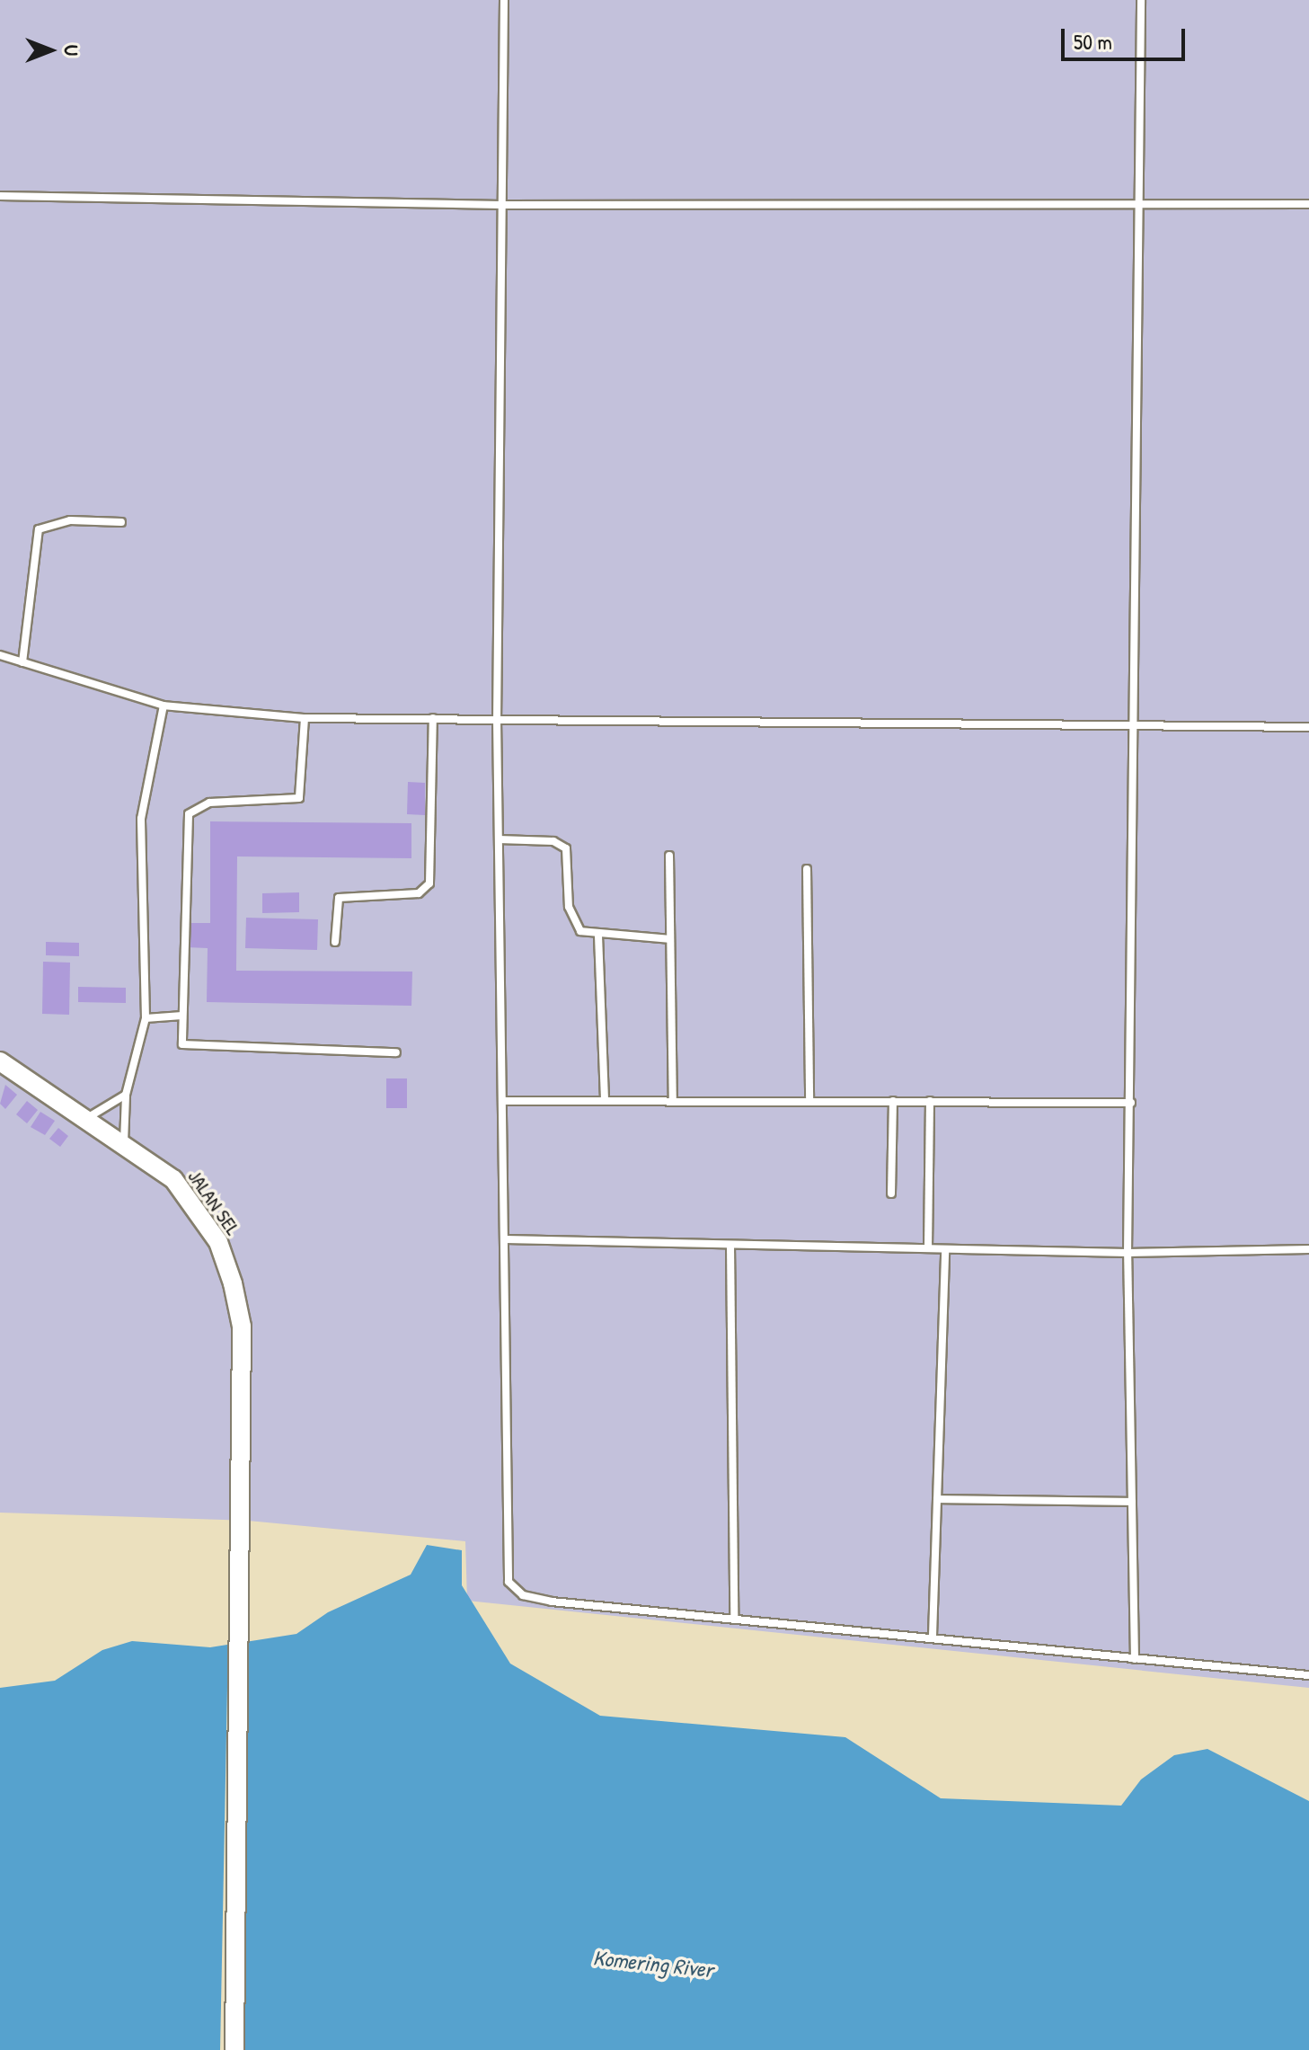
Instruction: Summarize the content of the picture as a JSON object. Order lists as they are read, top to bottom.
{
  "streets": {
    "street": ["JALAN SEL"]
  },
  "water": ["Komering River"],
  "scale_bar": "50 m",
  "north": "right"
}
